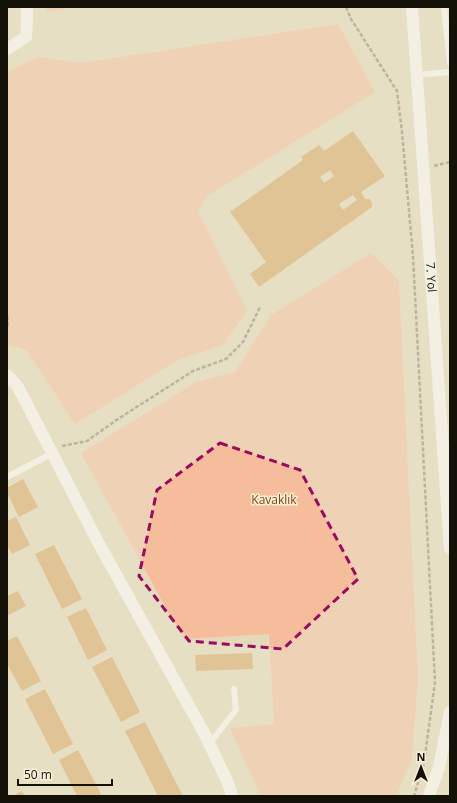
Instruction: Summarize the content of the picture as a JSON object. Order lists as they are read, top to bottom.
{
  "streets": {
    "street": ["7. Yol"]
  },
  "parks": ["Kavaklık"],
  "scale_bar": "50 m",
  "north": "top"
}
